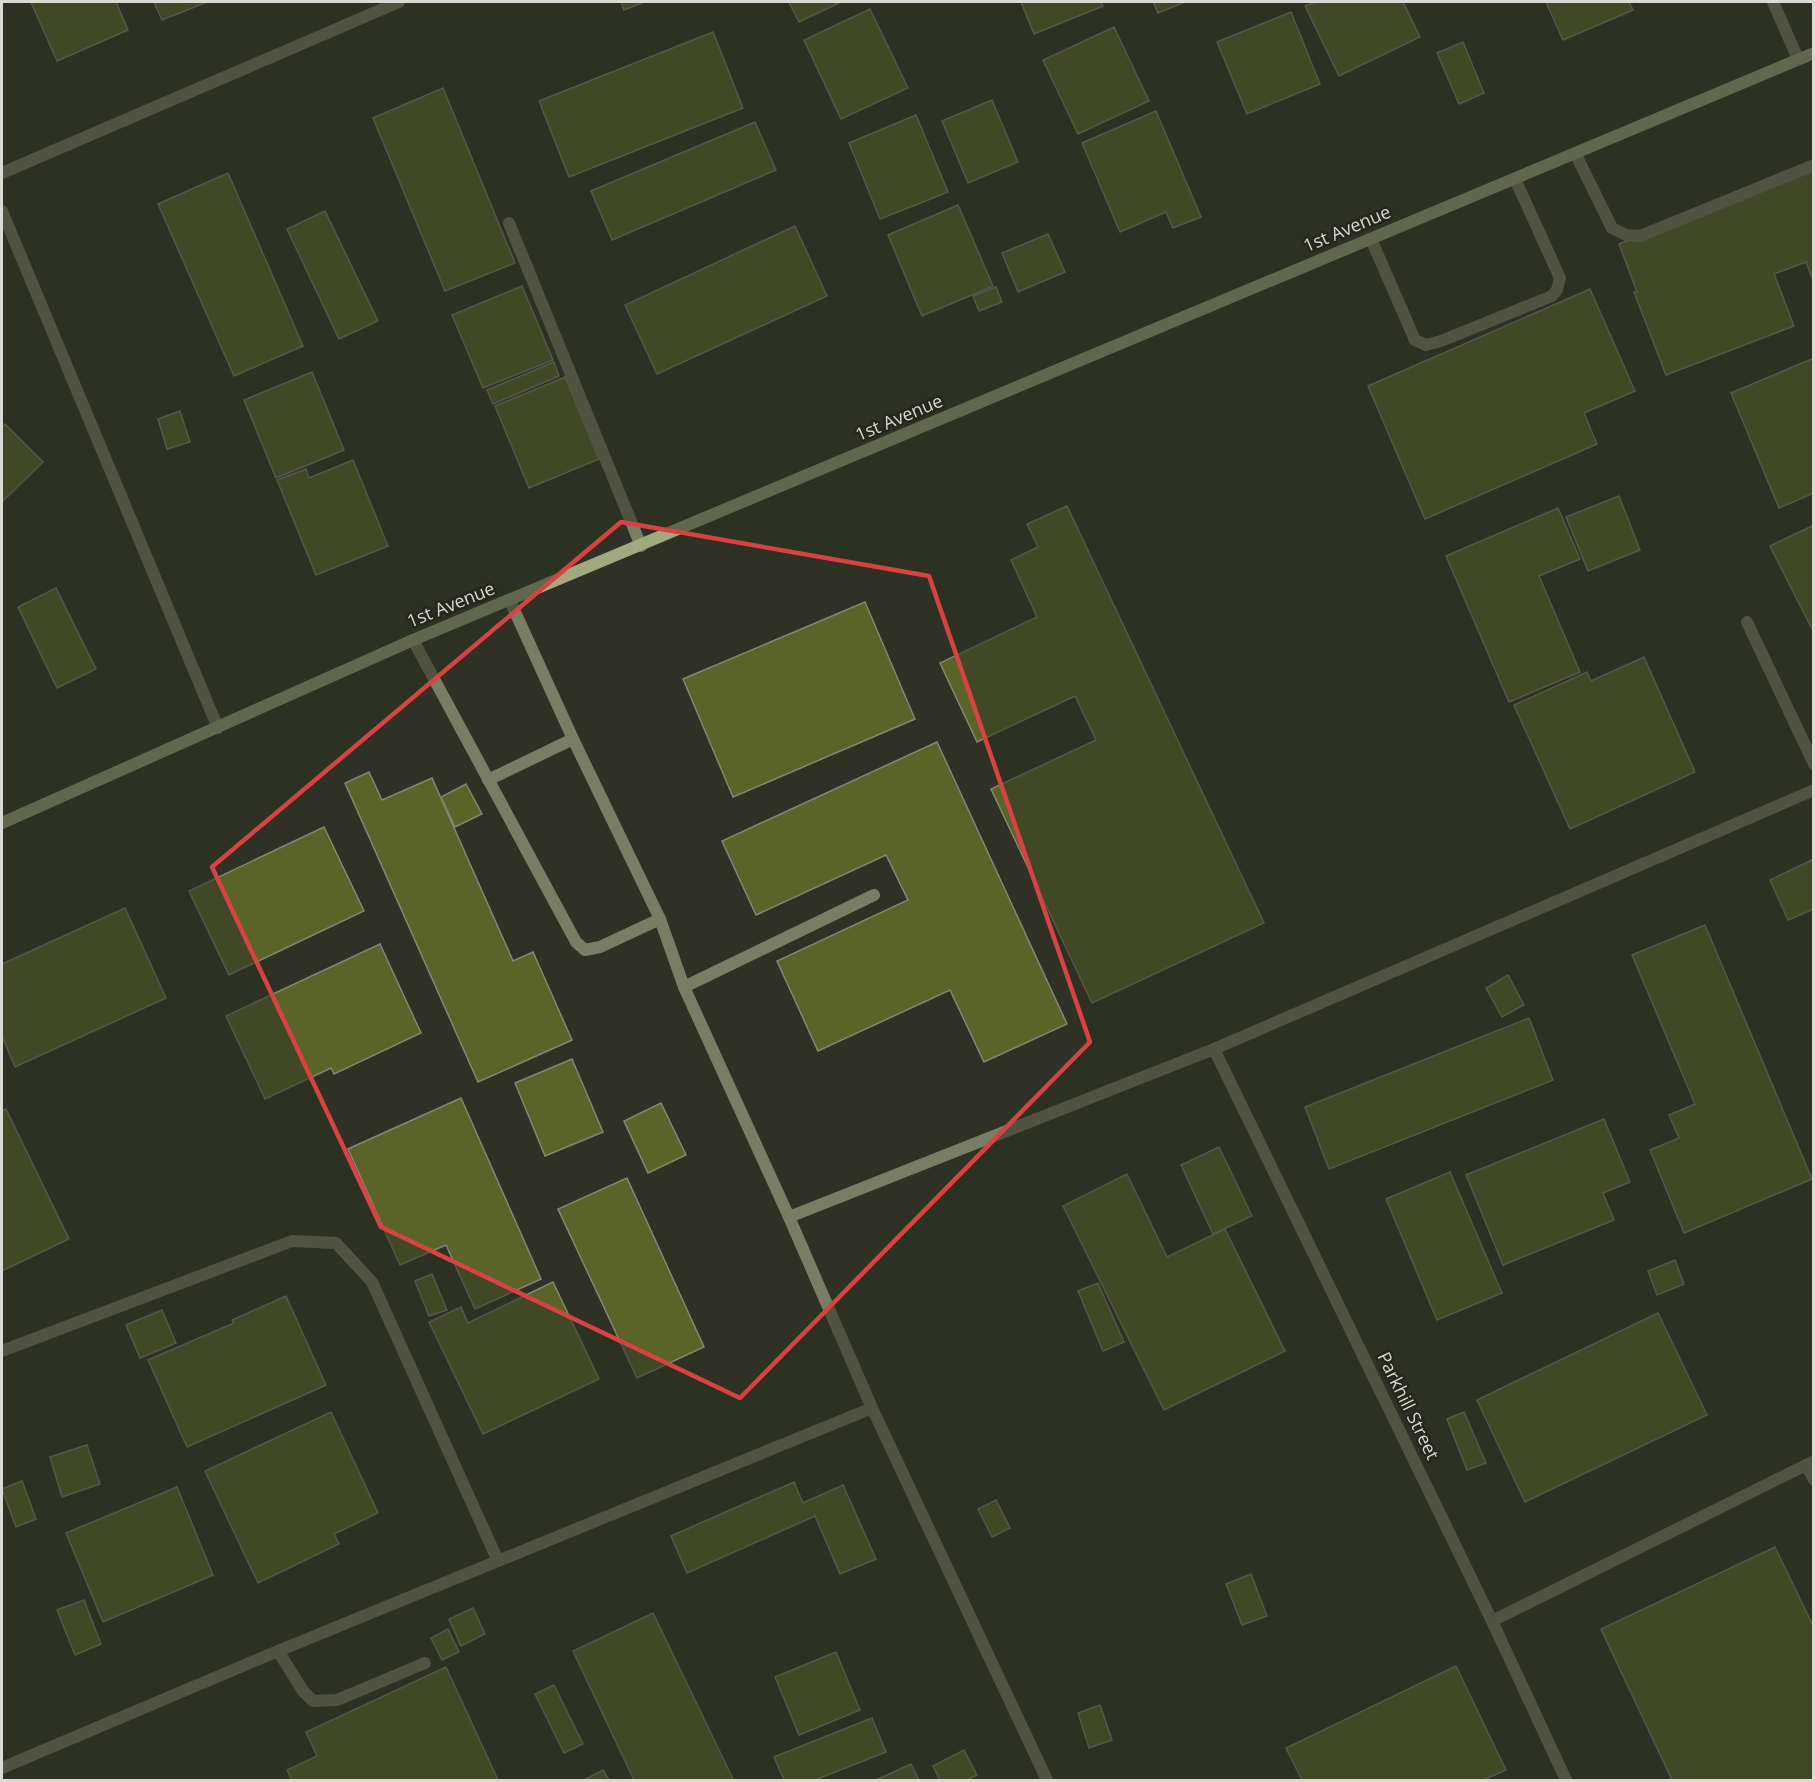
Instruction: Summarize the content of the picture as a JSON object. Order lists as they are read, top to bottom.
{
  "streets": {
    "street": ["1st Avenue", "Parkhill Street"]
  }
}
